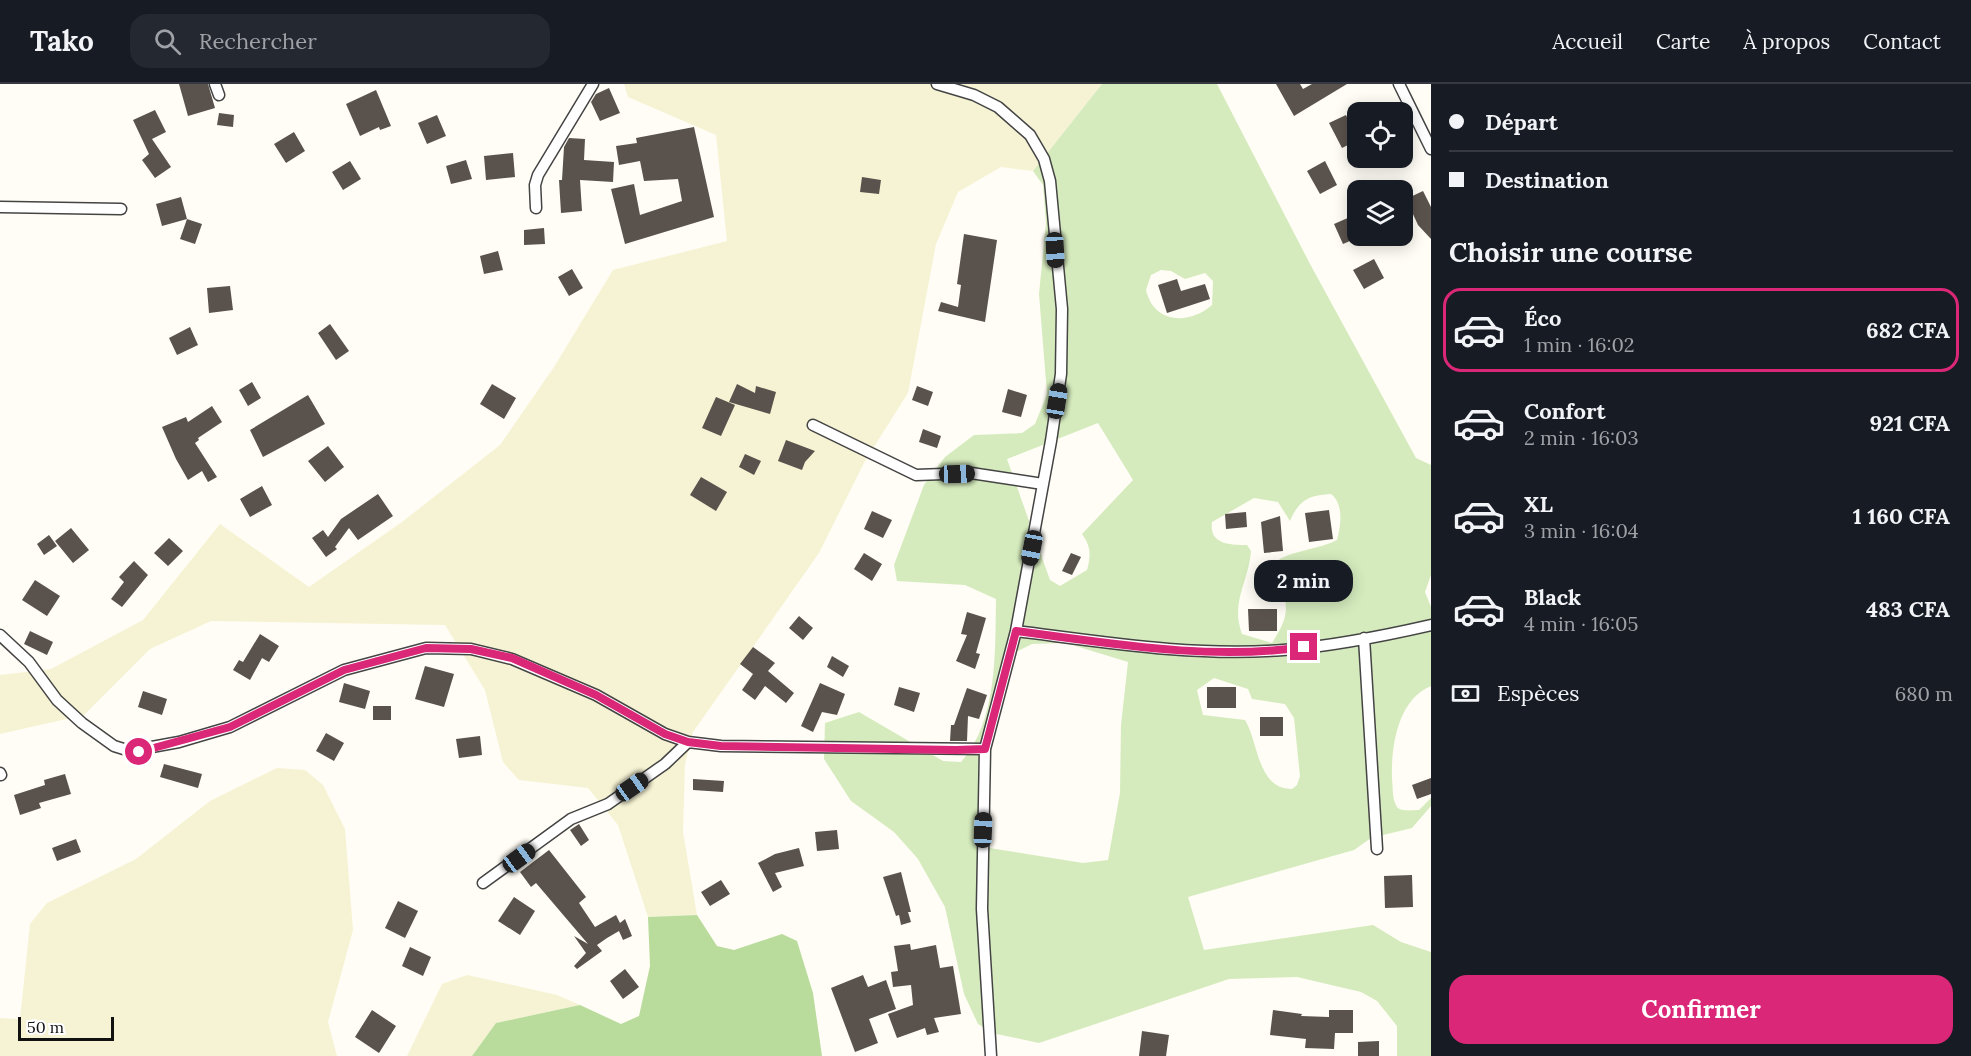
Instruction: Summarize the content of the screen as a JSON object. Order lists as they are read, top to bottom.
{
  "scale_bar": "50 m",
  "page": {
    "header": "Tako",
    "search": "Rechercher",
    "nav": [
      "Accueil",
      "Carte",
      "À propos",
      "Contact"
    ],
    "banner": ["Départ", "Destination"],
    "heading": "Choisir une course",
    "list": [
      {
        "name": "Éco",
        "note": "1 min · 16:02",
        "value": "682 CFA"
      },
      {
        "name": "Confort",
        "note": "2 min · 16:03",
        "value": "921 CFA"
      },
      {
        "name": "XL",
        "note": "3 min · 16:04",
        "value": "1 160 CFA"
      },
      {
        "name": "Black",
        "note": "4 min · 16:05",
        "value": "483 CFA"
      }
    ],
    "bubble": "2 min",
    "pay": ["Espèces", "680 m"],
    "buttons": "Confirmer",
    "scale": "50 m"
  }
}
